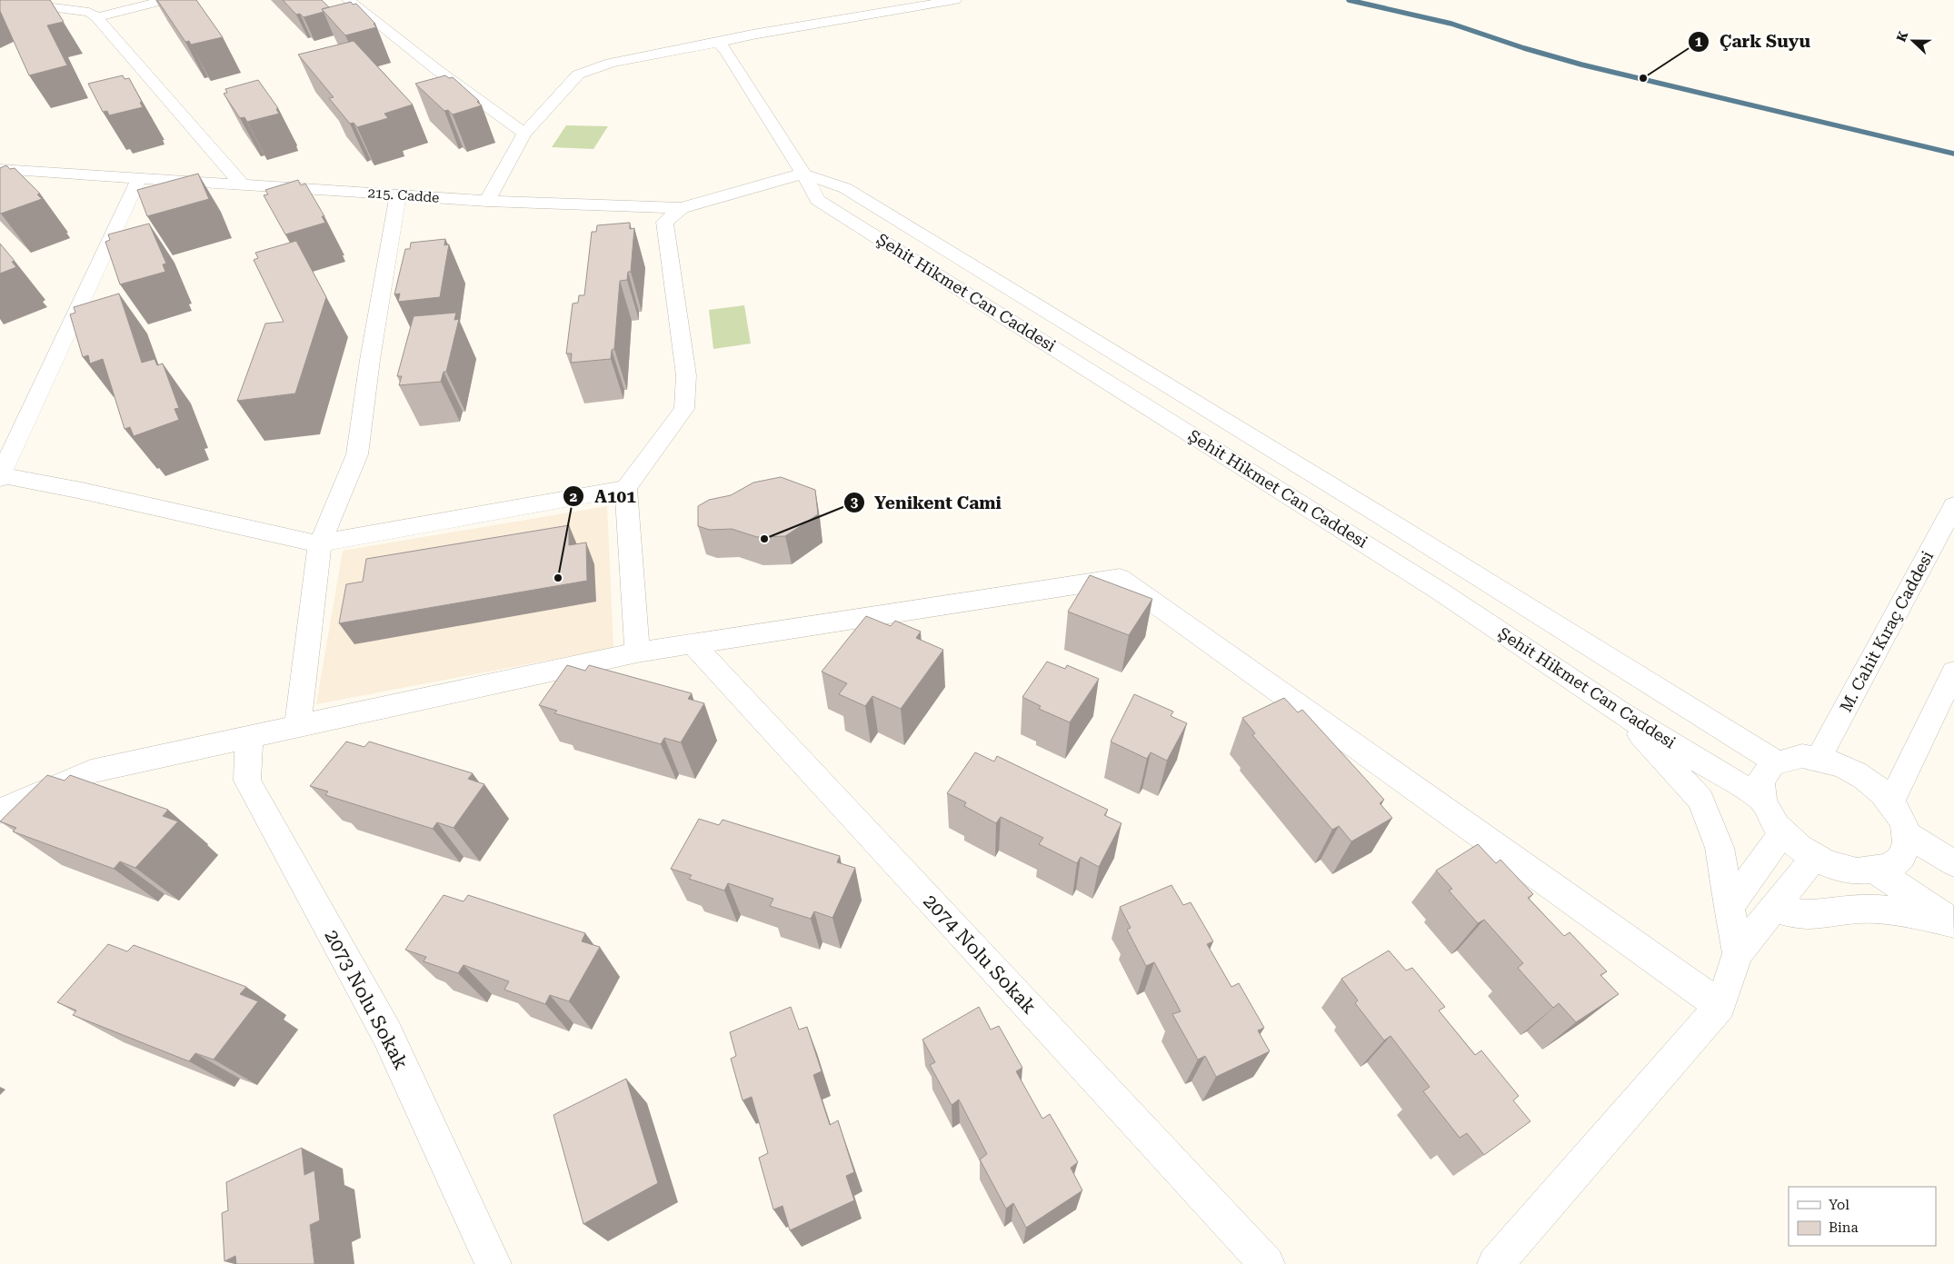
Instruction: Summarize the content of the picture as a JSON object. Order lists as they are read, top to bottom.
{
  "streets": {
    "street": [
      "215. Cadde",
      "Şehit Hikmet Can Caddesi",
      "M. Cahit Kıraç Caddesi",
      "2074 Nolu Sokak",
      "2073 Nolu Sokak"
    ]
  },
  "crossings": [
    ["215. Cadde", "Şehit Hikmet Can Caddesi"],
    ["Şehit Hikmet Can Caddesi", "M. Cahit Kıraç Caddesi"]
  ],
  "places": ["Çark Suyu", "Yenikent Cami", "A101"],
  "legend": ["Yol", "Bina"],
  "north": "left"
}
